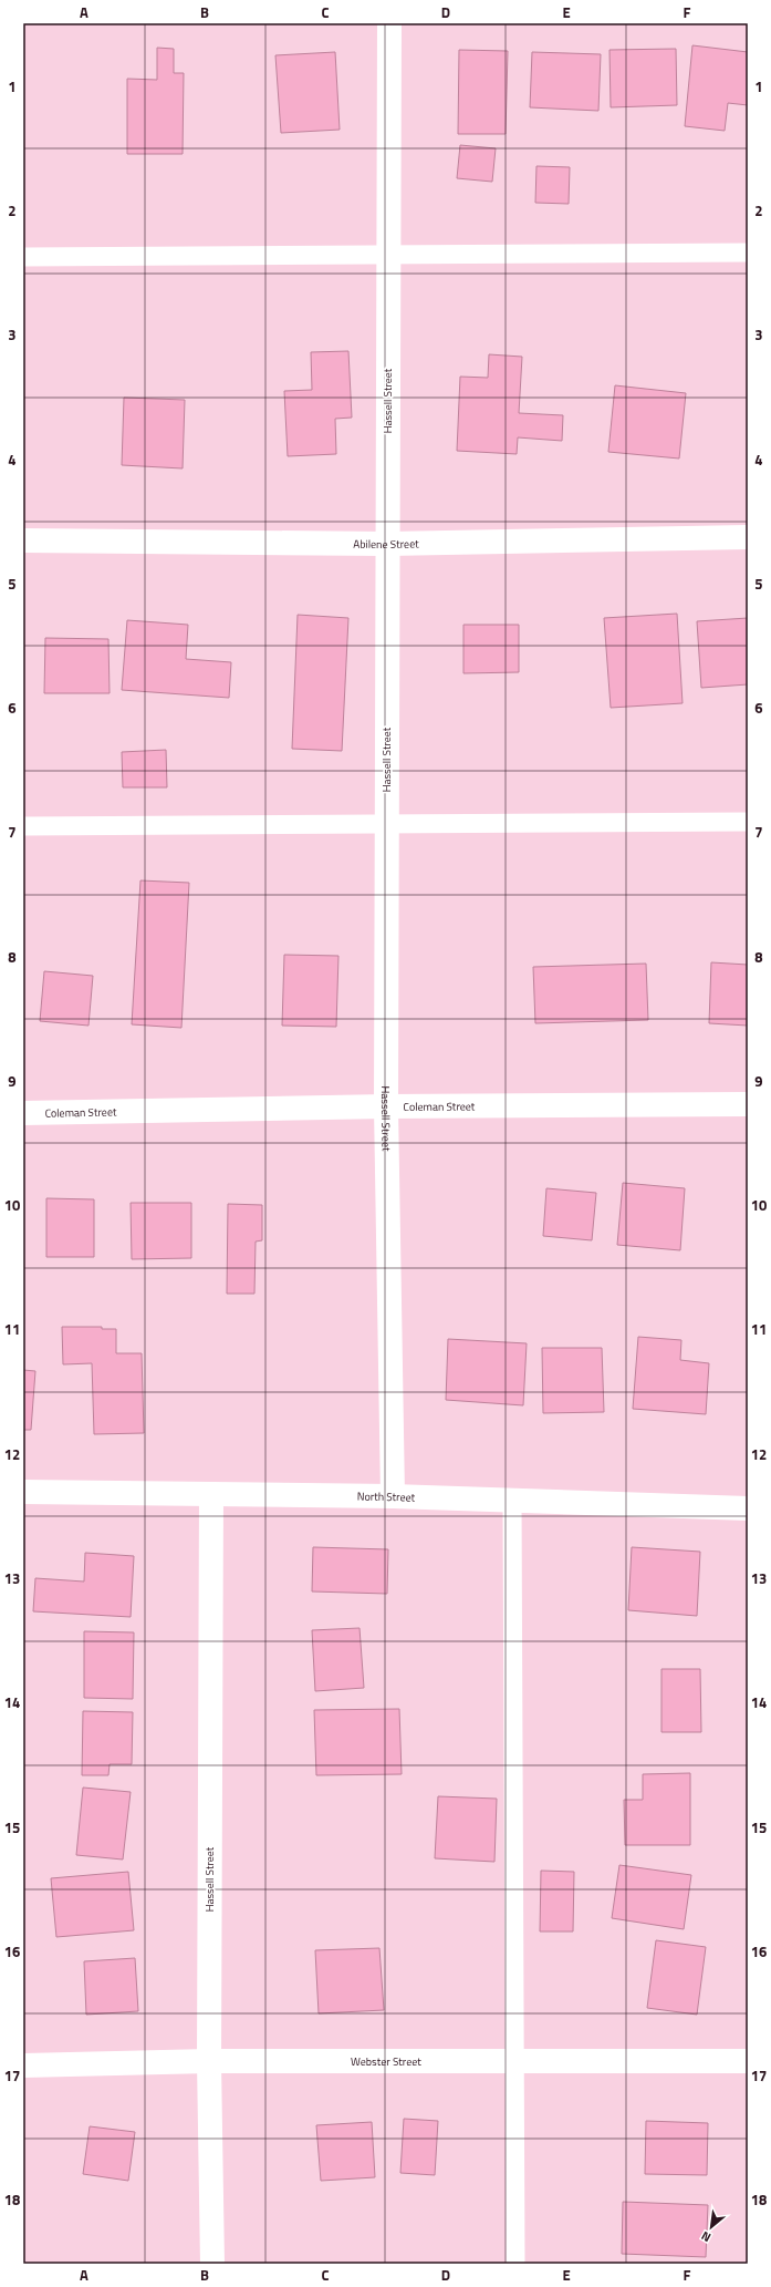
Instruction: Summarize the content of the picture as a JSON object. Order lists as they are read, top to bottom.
{
  "streets": {
    "street": [
      "Hassell Street",
      "Abilene Street",
      "Coleman Street",
      "North Street",
      "Webster Street"
    ]
  },
  "crossings": [
    ["Hassell Street", "Abilene Street"],
    ["Hassell Street", "Coleman Street"],
    ["Hassell Street", "North Street"],
    ["Hassell Street", "Webster Street"]
  ],
  "north": "bottom left",
  "grid": {
    "columns": [
      "A",
      "B",
      "C",
      "D",
      "E",
      "F"
    ],
    "rows": [
      "1",
      "2",
      "3",
      "4",
      "5",
      "6",
      "7",
      "8",
      "9",
      "10",
      "11",
      "12",
      "13",
      "14",
      "15",
      "16",
      "17",
      "18"
    ]
  }
}
